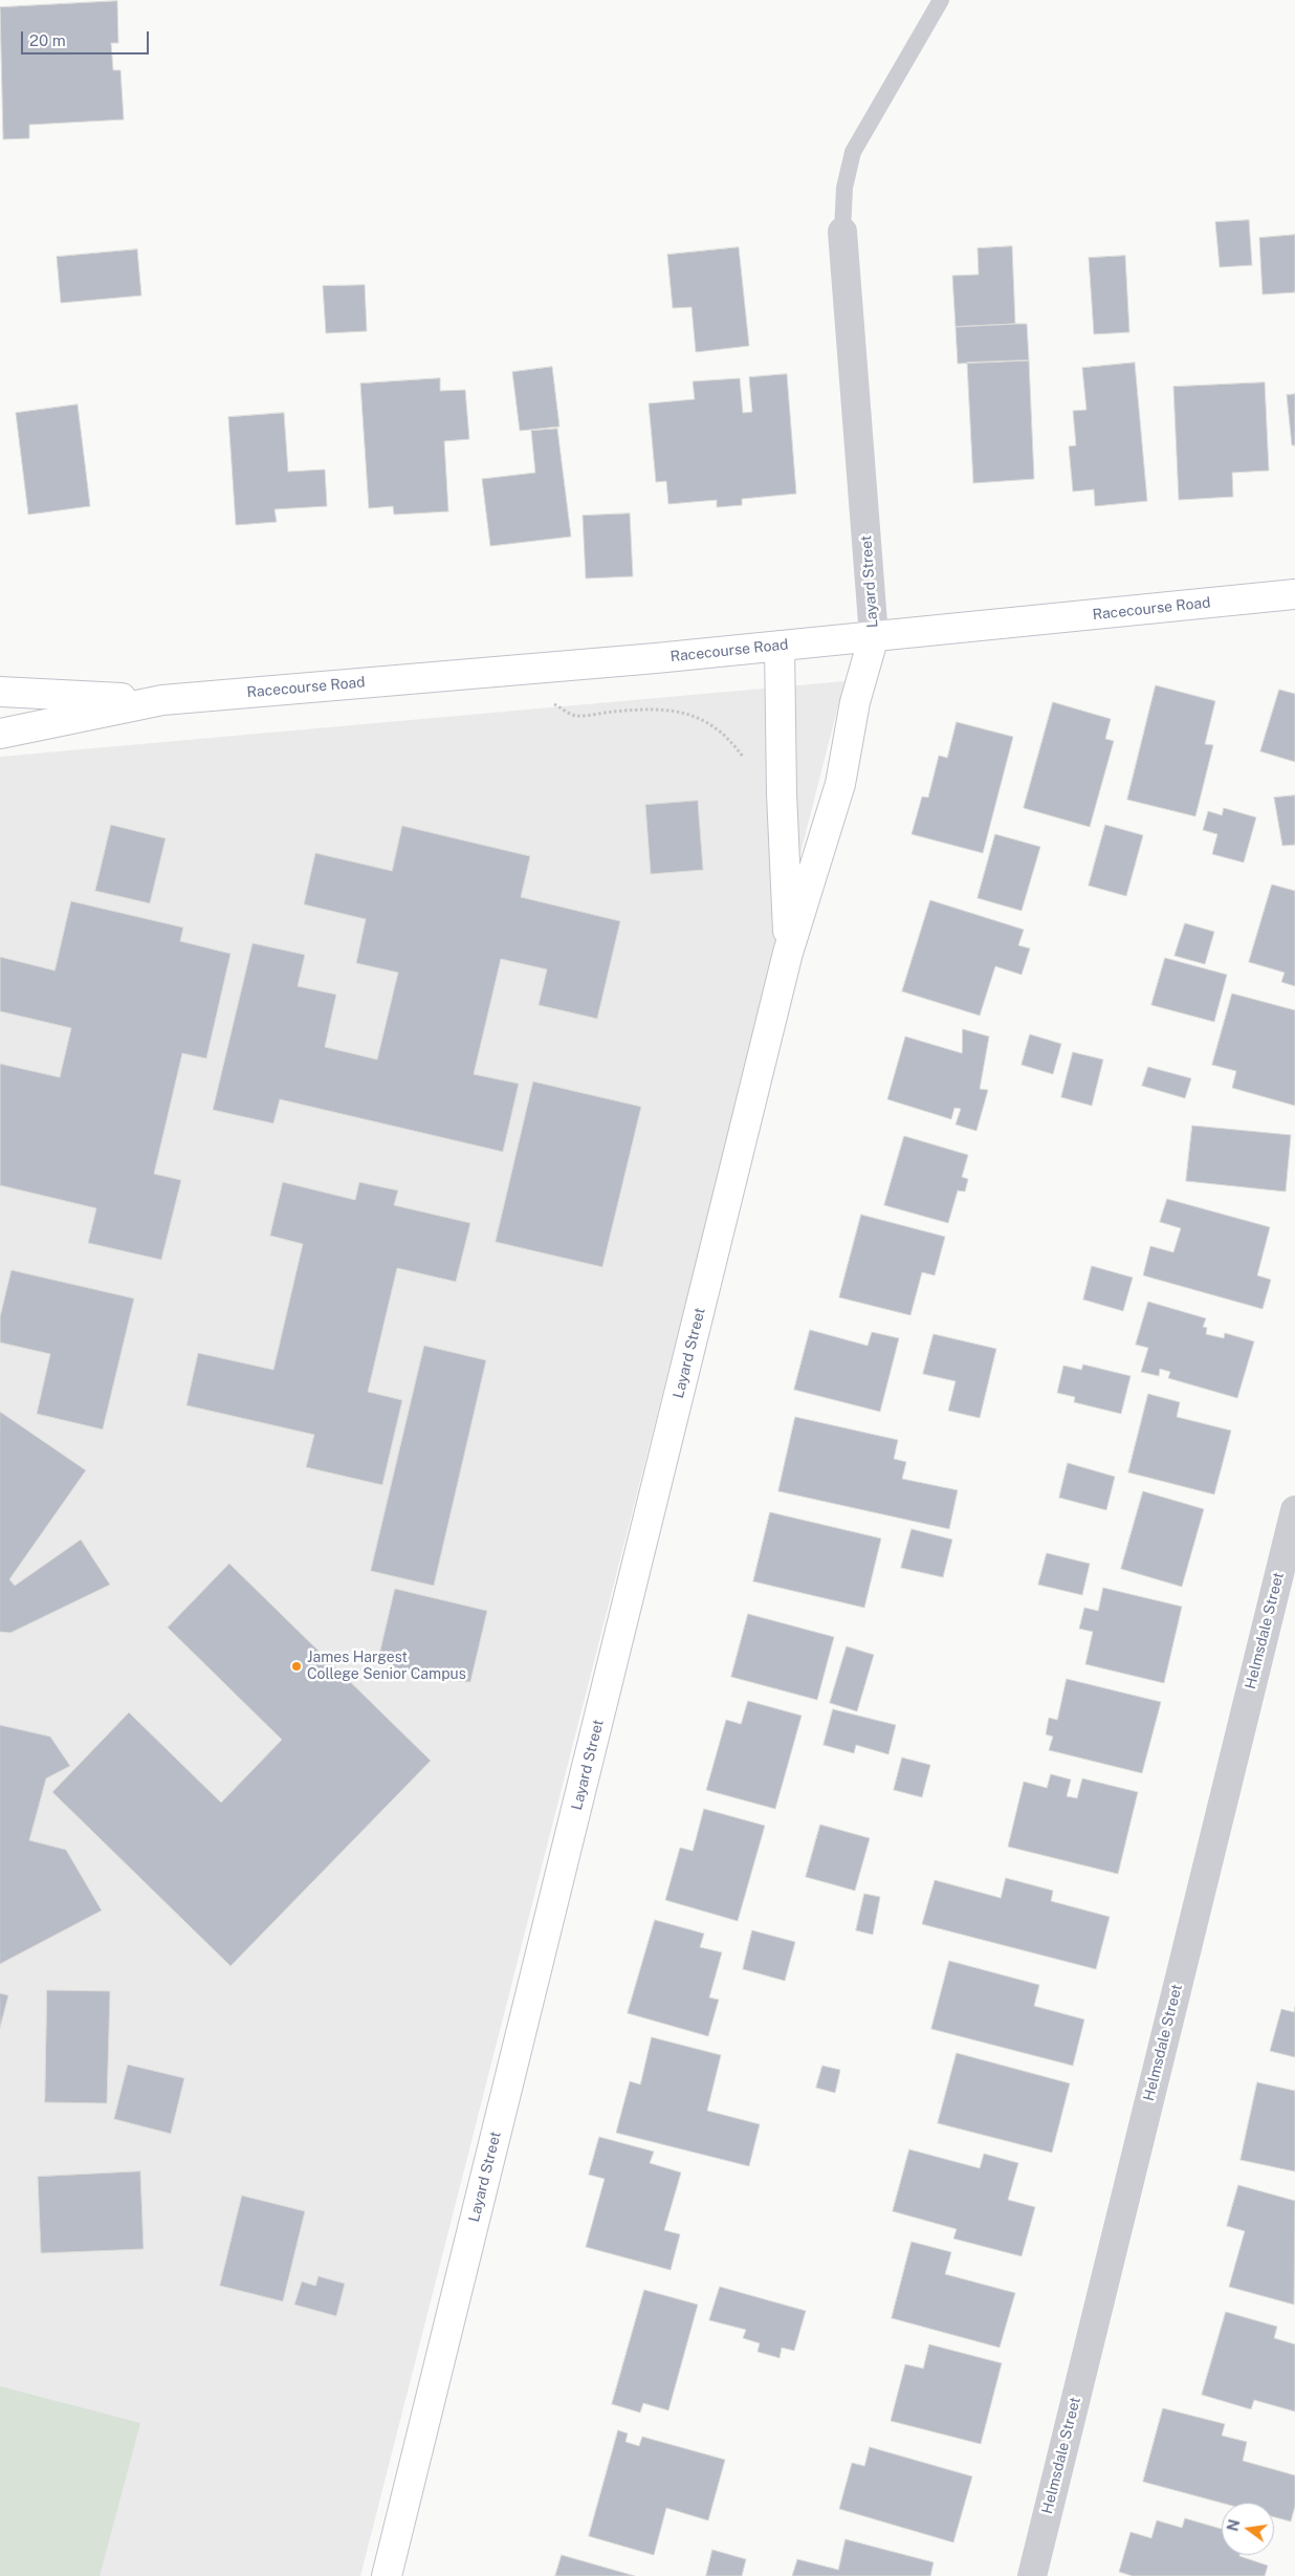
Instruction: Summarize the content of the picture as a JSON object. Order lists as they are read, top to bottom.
{
  "streets": {
    "street": ["Layard Street", "Racecourse Road", "Helmsdale Street"]
  },
  "crossings": [
    ["Layard Street", "Racecourse Road"]
  ],
  "places": ["James Hargest College Senior Campus"],
  "scale_bar": "20 m",
  "north": "left"
}
